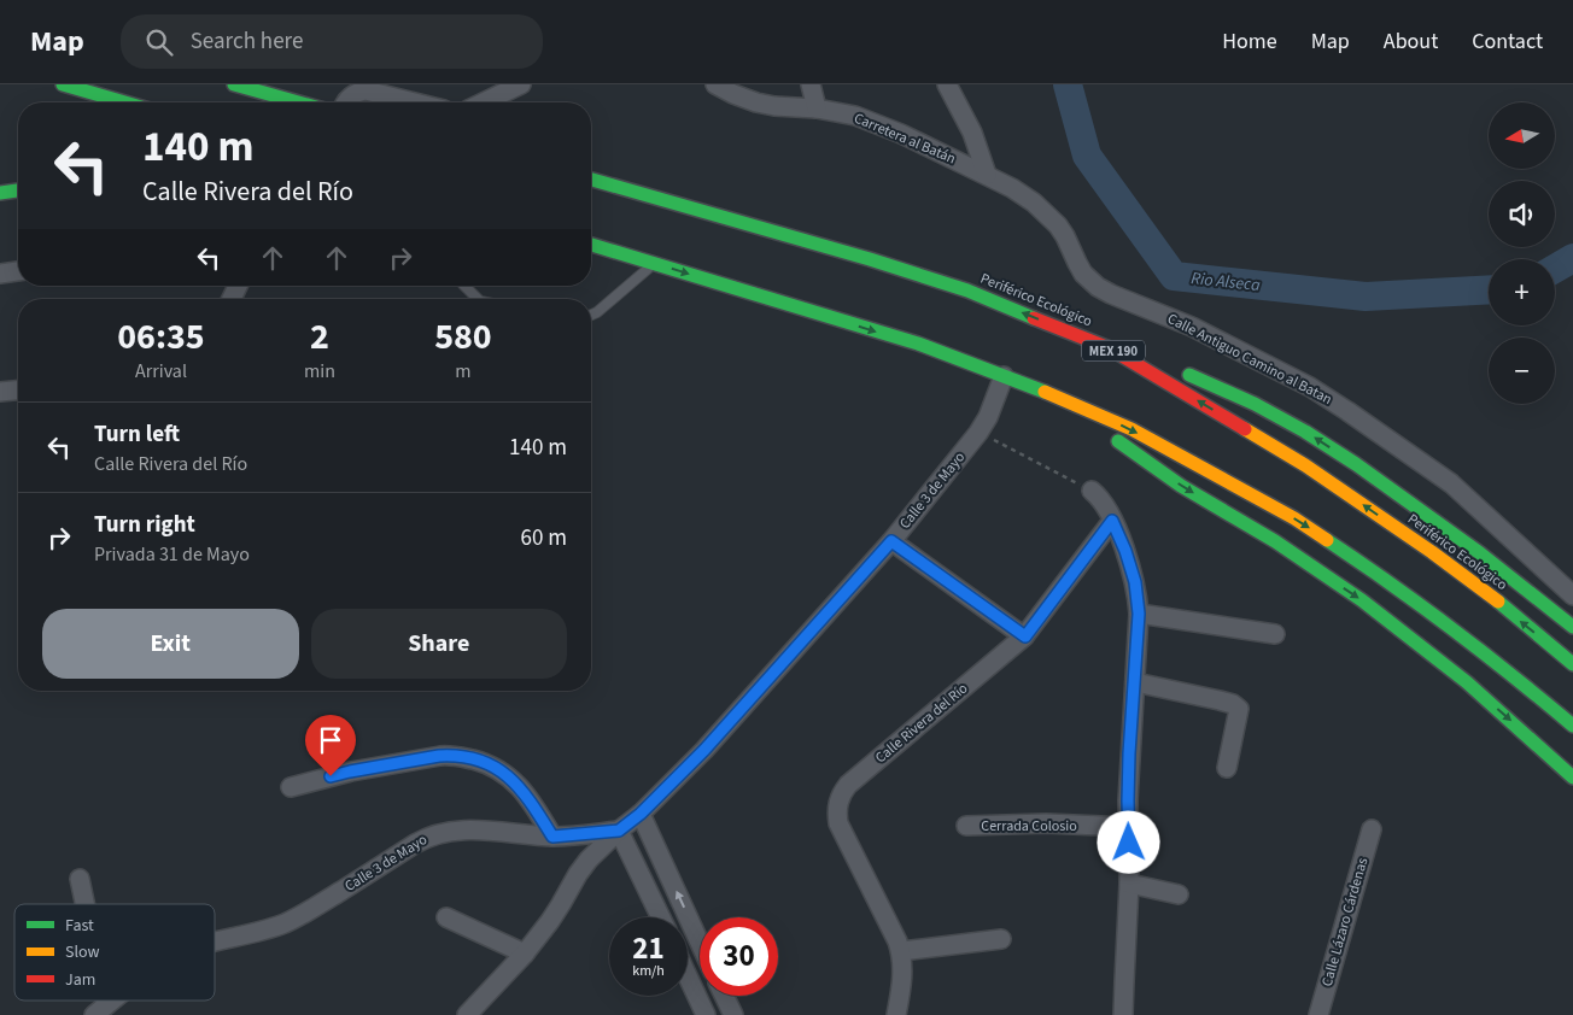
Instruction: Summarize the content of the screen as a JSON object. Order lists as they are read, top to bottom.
{
  "streets": {
    "main road": ["Periférico Ecológico", "MEX 190"],
    "street": [
      "Carretera al Batán",
      "Calle Antiguo Camino al Batan",
      "Calle 3 de Mayo",
      "Calle Rivera del Río",
      "Cerrada Colosio",
      "Calle Lázaro Cárdenas"
    ]
  },
  "crossings": [
    ["Carretera al Batán", "Calle Antiguo Camino al Batan"]
  ],
  "water": ["Rio Alseca"],
  "legend": ["Fast", "Slow", "Jam"],
  "north": "left",
  "page": {
    "header": "Map",
    "search": "Search here",
    "nav": [
      "Home",
      "Map",
      "About",
      "Contact"
    ],
    "map_buttons": ["+", "−"],
    "turn": ["140 m", "Calle Rivera del Río"],
    "eta": [
      "06:35",
      "Arrival",
      "2",
      "min",
      "580",
      "m"
    ],
    "list": [
      {
        "name": "Turn left",
        "note": "Calle Rivera del Río",
        "value": "140 m"
      },
      {
        "name": "Turn right",
        "note": "Privada 31 de Mayo",
        "value": "60 m"
      }
    ],
    "buttons": ["Exit", "Share"],
    "speed": "21 km/h",
    "limit": "30"
  }
}
